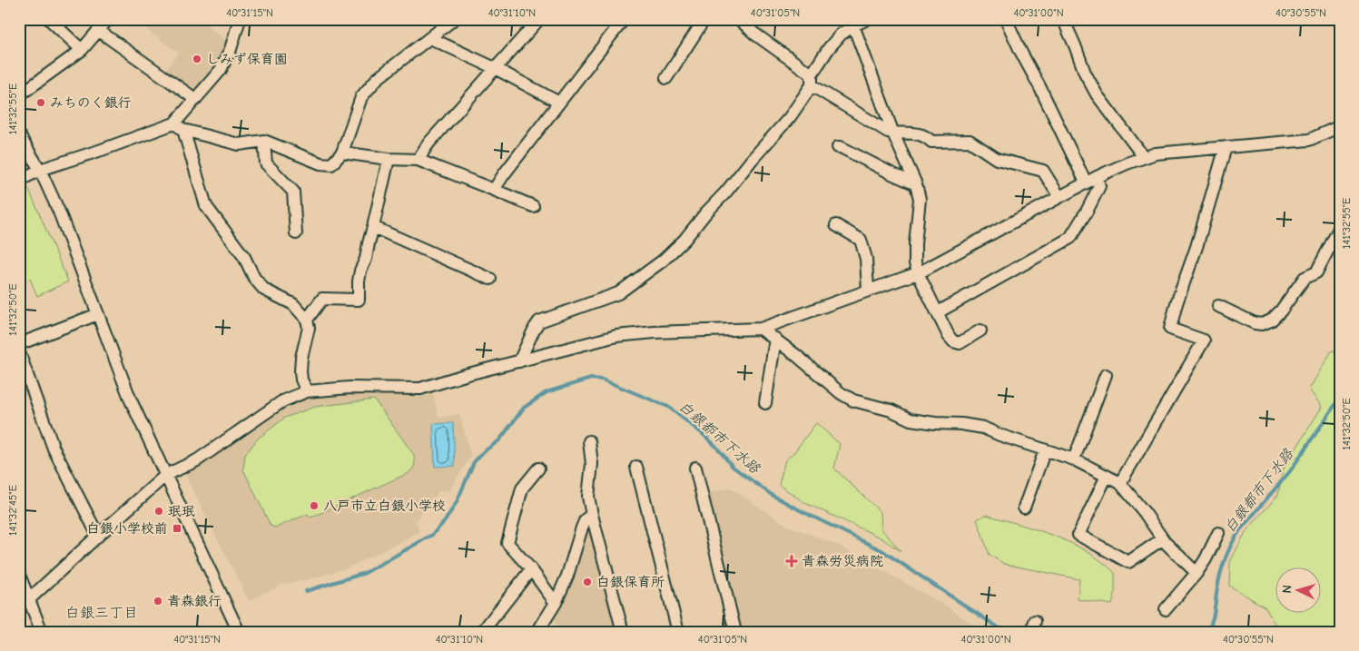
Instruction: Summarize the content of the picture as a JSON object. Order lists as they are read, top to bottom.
{
  "districts": ["白銀三丁目"],
  "water": ["白銀都市下水路"],
  "places": {
    "other": [
      "しみず保育園",
      "みちのく銀行",
      "八戸市立白銀小学校",
      "珉珉",
      "白銀保育所",
      "青森銀行"
    ],
    "transit": ["白銀小学校前"],
    "health": ["青森労災病院"]
  },
  "north": "left",
  "coordinates": [
    "40°31'15\"N",
    "40°31'10\"N",
    "40°31'05\"N",
    "40°31'00\"N",
    "40°30'55\"N",
    "141°32'55\"E",
    "141°32'50\"E",
    "141°32'45\"E"
  ]
}
